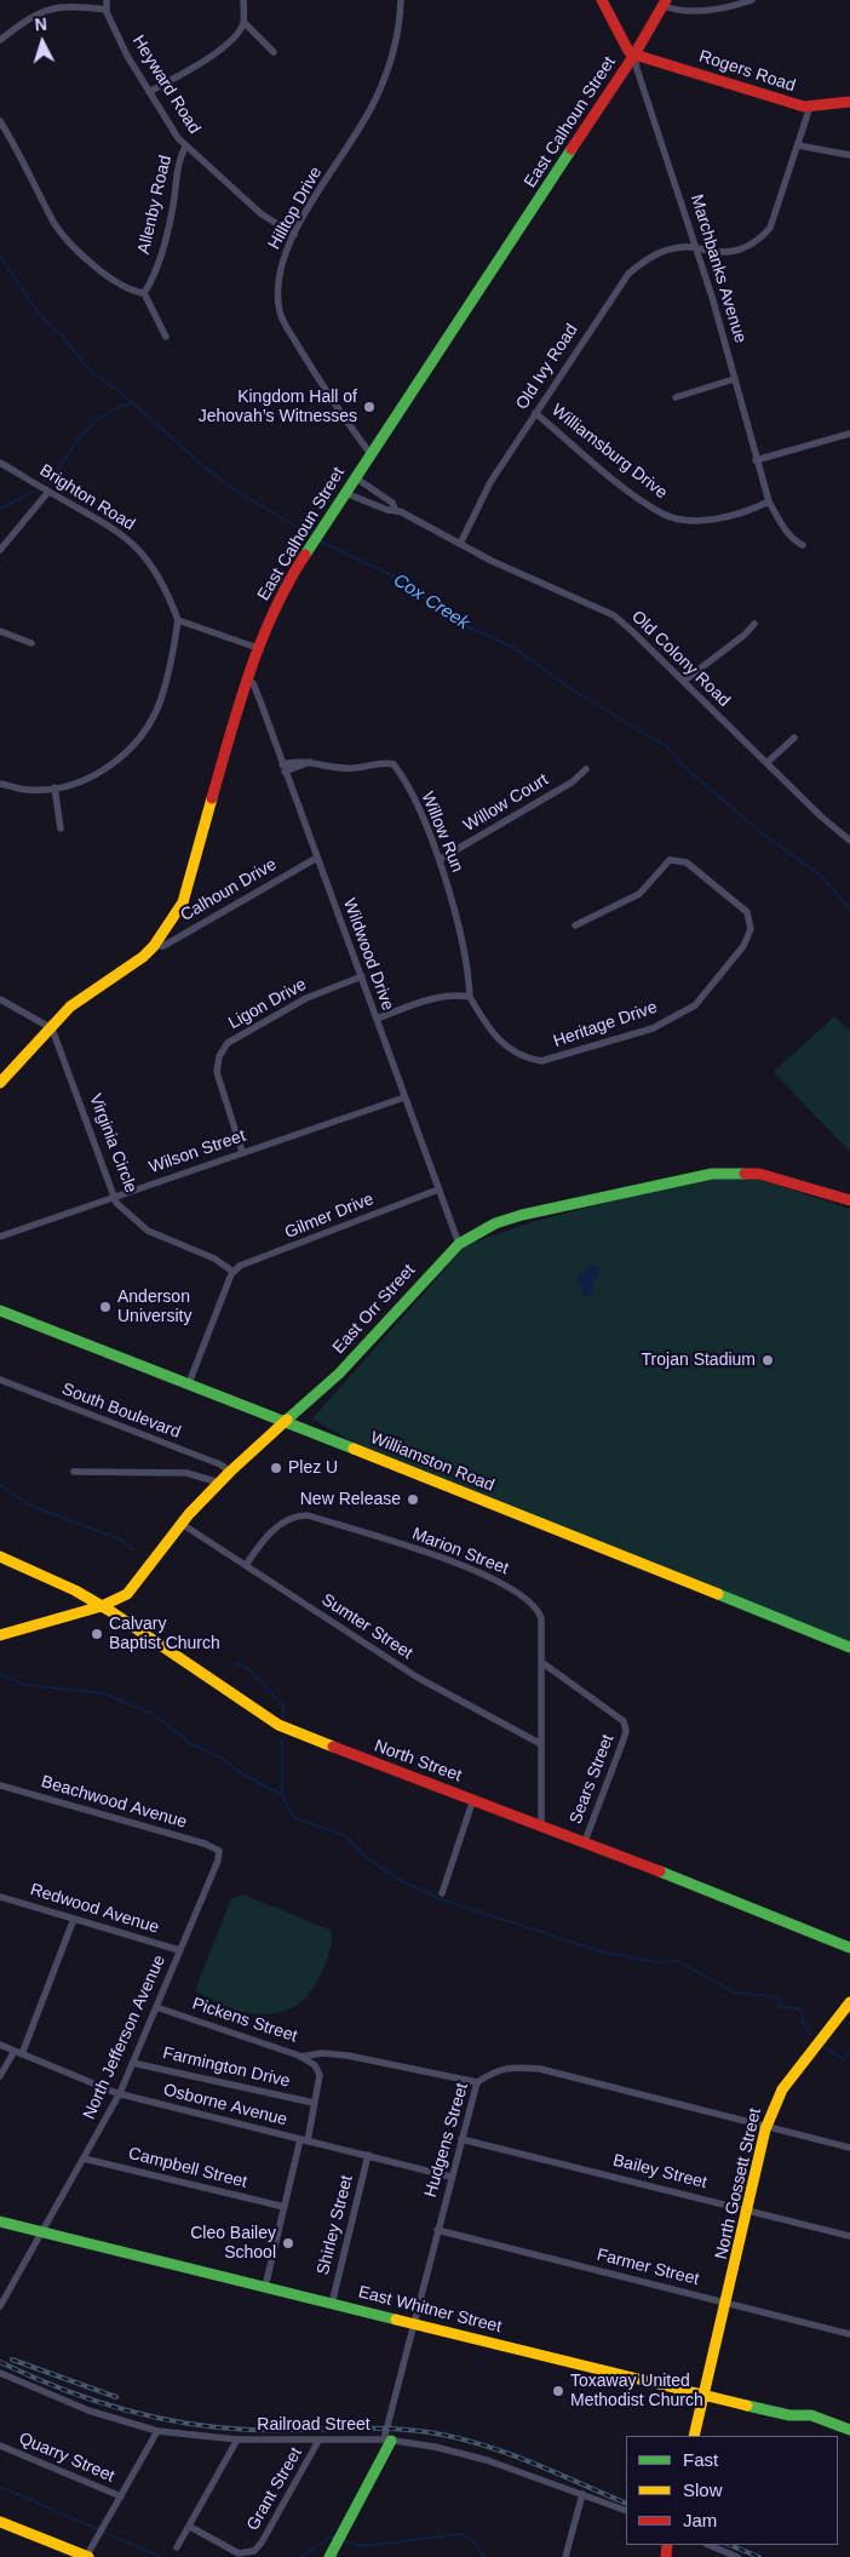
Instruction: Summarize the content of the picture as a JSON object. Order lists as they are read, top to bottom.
{
  "streets": {
    "street": [
      "Rogers Road",
      "Heyward Road",
      "East Calhoun Street",
      "Allenby Road",
      "Hilltop Drive",
      "Marchbanks Avenue",
      "Old Ivy Road",
      "Williamsburg Drive",
      "Brighton Road",
      "Old Colony Road",
      "Willow Court",
      "Willow Run",
      "Calhoun Drive",
      "Wildwood Drive",
      "Ligon Drive",
      "Heritage Drive",
      "Virginia Circle",
      "Wilson Street",
      "Gilmer Drive",
      "East Orr Street",
      "South Boulevard",
      "Williamston Road",
      "Marion Street",
      "Sumter Street",
      "North Street",
      "Sears Street",
      "Beachwood Avenue",
      "Redwood Avenue",
      "Pickens Street",
      "North Jefferson Avenue",
      "Farmington Drive",
      "Osborne Avenue",
      "Hudgens Street",
      "Campbell Street",
      "Bailey Street",
      "North Gossett Street",
      "Shirley Street",
      "Farmer Street",
      "East Whitner Street",
      "Railroad Street",
      "Quarry Street",
      "Grant Street"
    ]
  },
  "crossings": [
    ["Rogers Road", "East Calhoun Street"],
    ["Rogers Road", "Marchbanks Avenue"],
    ["Rogers Road", "Old Ivy Road"],
    ["Heyward Road", "Allenby Road"],
    ["Heyward Road", "Hilltop Drive"],
    ["East Calhoun Street", "Hilltop Drive"],
    ["East Calhoun Street", "Marchbanks Avenue"],
    ["East Calhoun Street", "Old Colony Road"],
    ["East Calhoun Street", "Calhoun Drive"],
    ["East Calhoun Street", "Wildwood Drive"],
    ["East Calhoun Street", "Virginia Circle"],
    ["Marchbanks Avenue", "Old Ivy Road"],
    ["Marchbanks Avenue", "Williamsburg Drive"],
    ["Old Ivy Road", "Williamsburg Drive"],
    ["Old Ivy Road", "Old Colony Road"],
    ["Willow Court", "Willow Run"],
    ["Willow Run", "Wildwood Drive"],
    ["Willow Run", "Heritage Drive"],
    ["Calhoun Drive", "Wildwood Drive"],
    ["Wildwood Drive", "Ligon Drive"],
    ["Wildwood Drive", "Wilson Street"],
    ["Wildwood Drive", "Gilmer Drive"],
    ["Wildwood Drive", "East Orr Street"],
    ["Ligon Drive", "Wilson Street"],
    ["Virginia Circle", "Wilson Street"],
    ["Virginia Circle", "Gilmer Drive"],
    ["East Orr Street", "South Boulevard"],
    ["East Orr Street", "Williamston Road"],
    ["East Orr Street", "Sumter Street"],
    ["East Orr Street", "North Street"],
    ["Marion Street", "Sumter Street"],
    ["Marion Street", "North Street"],
    ["Marion Street", "Sears Street"],
    ["North Street", "Sears Street"],
    ["Beachwood Avenue", "North Jefferson Avenue"],
    ["Redwood Avenue", "North Jefferson Avenue"],
    ["Pickens Street", "North Jefferson Avenue"],
    ["Pickens Street", "Farmington Drive"],
    ["Pickens Street", "Osborne Avenue"],
    ["Pickens Street", "Campbell Street"],
    ["Pickens Street", "East Whitner Street"],
    ["North Jefferson Avenue", "Farmington Drive"],
    ["North Jefferson Avenue", "Osborne Avenue"],
    ["North Jefferson Avenue", "Campbell Street"],
    ["North Jefferson Avenue", "East Whitner Street"],
    ["Osborne Avenue", "Hudgens Street"],
    ["Osborne Avenue", "Shirley Street"],
    ["Hudgens Street", "Bailey Street"],
    ["Hudgens Street", "North Gossett Street"],
    ["Hudgens Street", "Farmer Street"],
    ["Hudgens Street", "East Whitner Street"],
    ["Hudgens Street", "Railroad Street"],
    ["Bailey Street", "North Gossett Street"],
    ["North Gossett Street", "Farmer Street"],
    ["North Gossett Street", "East Whitner Street"],
    ["Shirley Street", "East Whitner Street"],
    ["Railroad Street", "Grant Street"]
  ],
  "water": ["Cox Creek"],
  "places": [
    "Kingdom Hall of Jehovah’s Witnesses",
    "Anderson University",
    "Trojan Stadium",
    "Plez U",
    "New Release",
    "Calvary Baptist Church",
    "Cleo Bailey School",
    "Toxaway United Methodist Church"
  ],
  "legend": ["Fast", "Slow", "Jam"],
  "north": "top"
}
